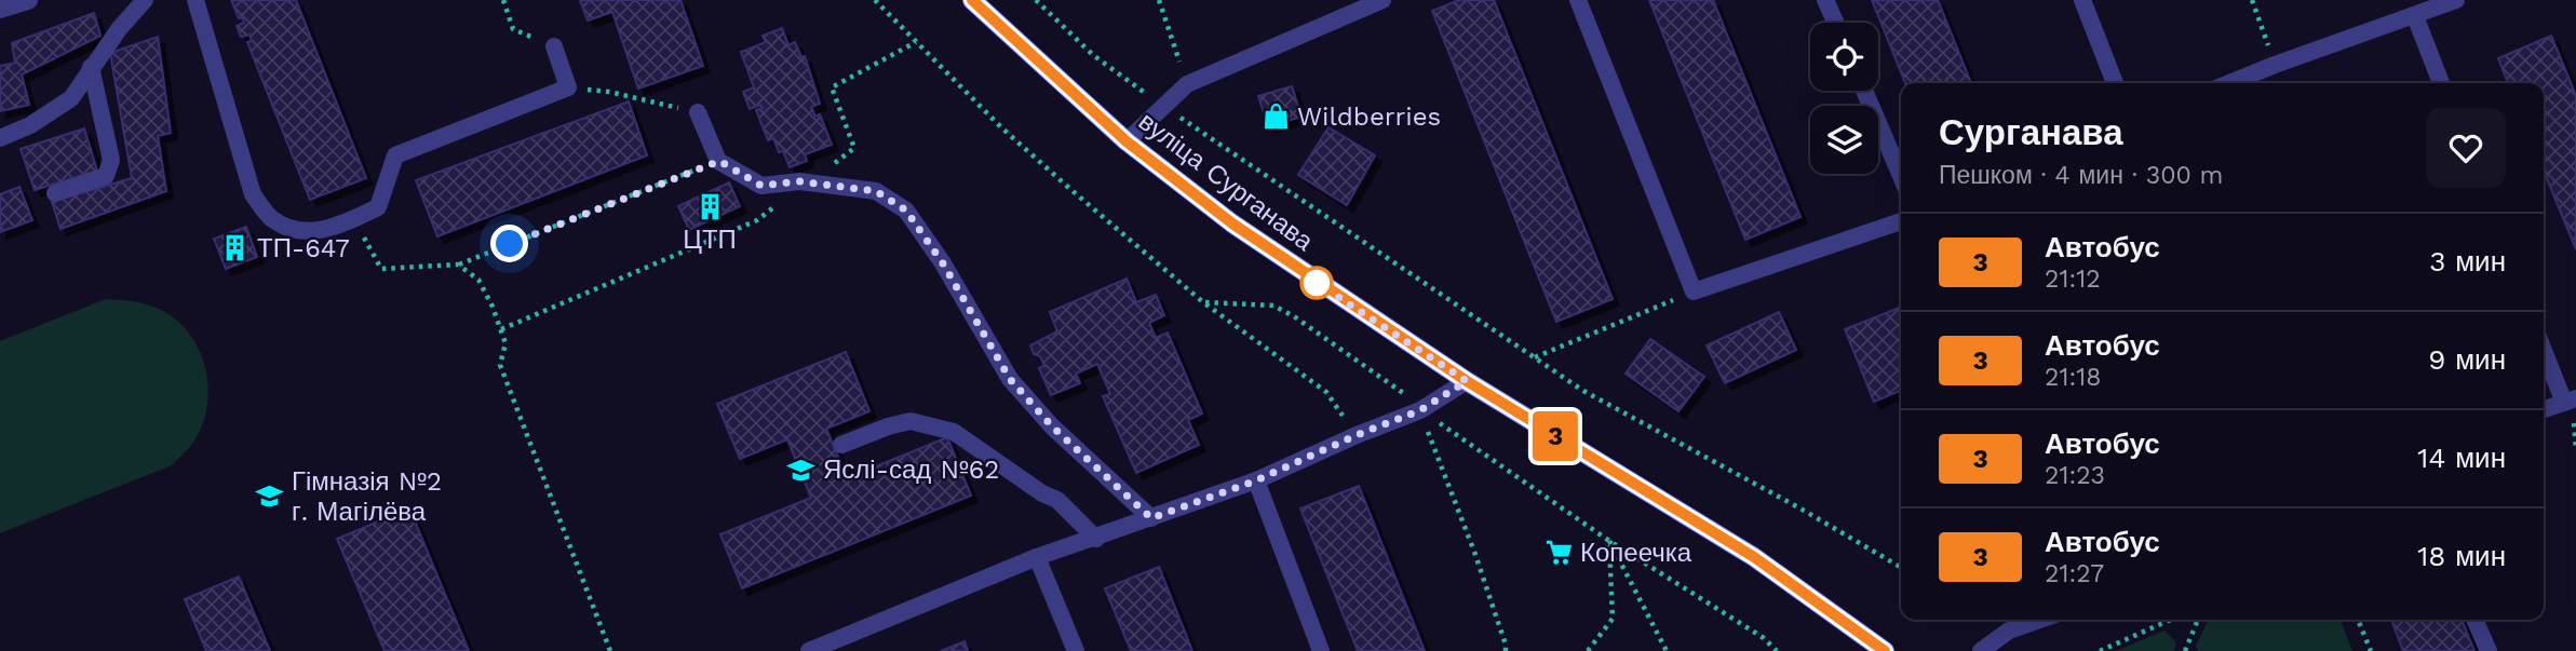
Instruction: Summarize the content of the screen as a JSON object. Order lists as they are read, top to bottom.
{
  "streets": {
    "main road": ["вуліца Сурганава"]
  },
  "places": {
    "shop": ["Wildberries"],
    "building": ["ЦТП", "ТП-647"],
    "school or university": ["Яслі-сад №62", "Гімназія №2 г. Магілёва"],
    "supermarket": ["Копеечка"]
  },
  "lines": ["bus line 3"],
  "page": {
    "on_map": "3",
    "heading": ["Сурганава", "Пешком · 4 мин · 300 m"],
    "list": [
      {
        "mark": "3",
        "name": "Автобус",
        "note": "21:12",
        "value": "3 мин"
      },
      {
        "mark": "3",
        "name": "Автобус",
        "note": "21:18",
        "value": "9 мин"
      },
      {
        "mark": "3",
        "name": "Автобус",
        "note": "21:23",
        "value": "14 мин"
      },
      {
        "mark": "3",
        "name": "Автобус",
        "note": "21:27",
        "value": "18 мин"
      }
    ]
  }
}
